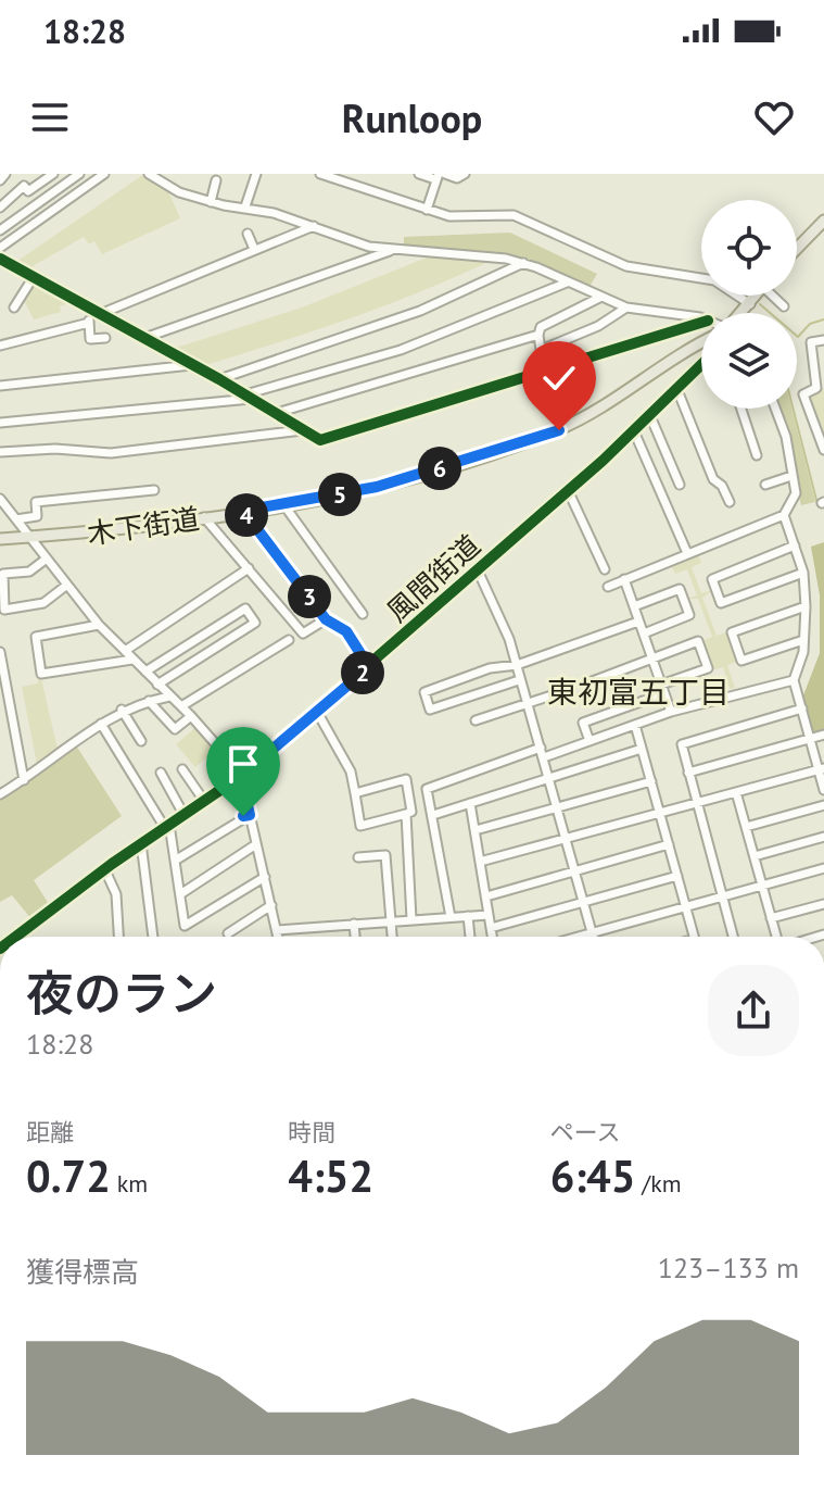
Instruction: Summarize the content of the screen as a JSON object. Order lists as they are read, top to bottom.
{
  "streets": {
    "main road": ["木下街道"],
    "street": ["風間街道"]
  },
  "districts": ["東初富五丁目"],
  "page": {
    "status": "18:28",
    "header": "Runloop",
    "pins": [
      "6",
      "5",
      "4",
      "3",
      "2"
    ],
    "heading": ["夜のラン", "18:28"],
    "stats": [
      ["距離", "0.72 km"],
      ["時間", "4:52"],
      ["ペース", "6:45 /km"]
    ],
    "chart": ["獲得標高", "123–133 m"]
  }
}
